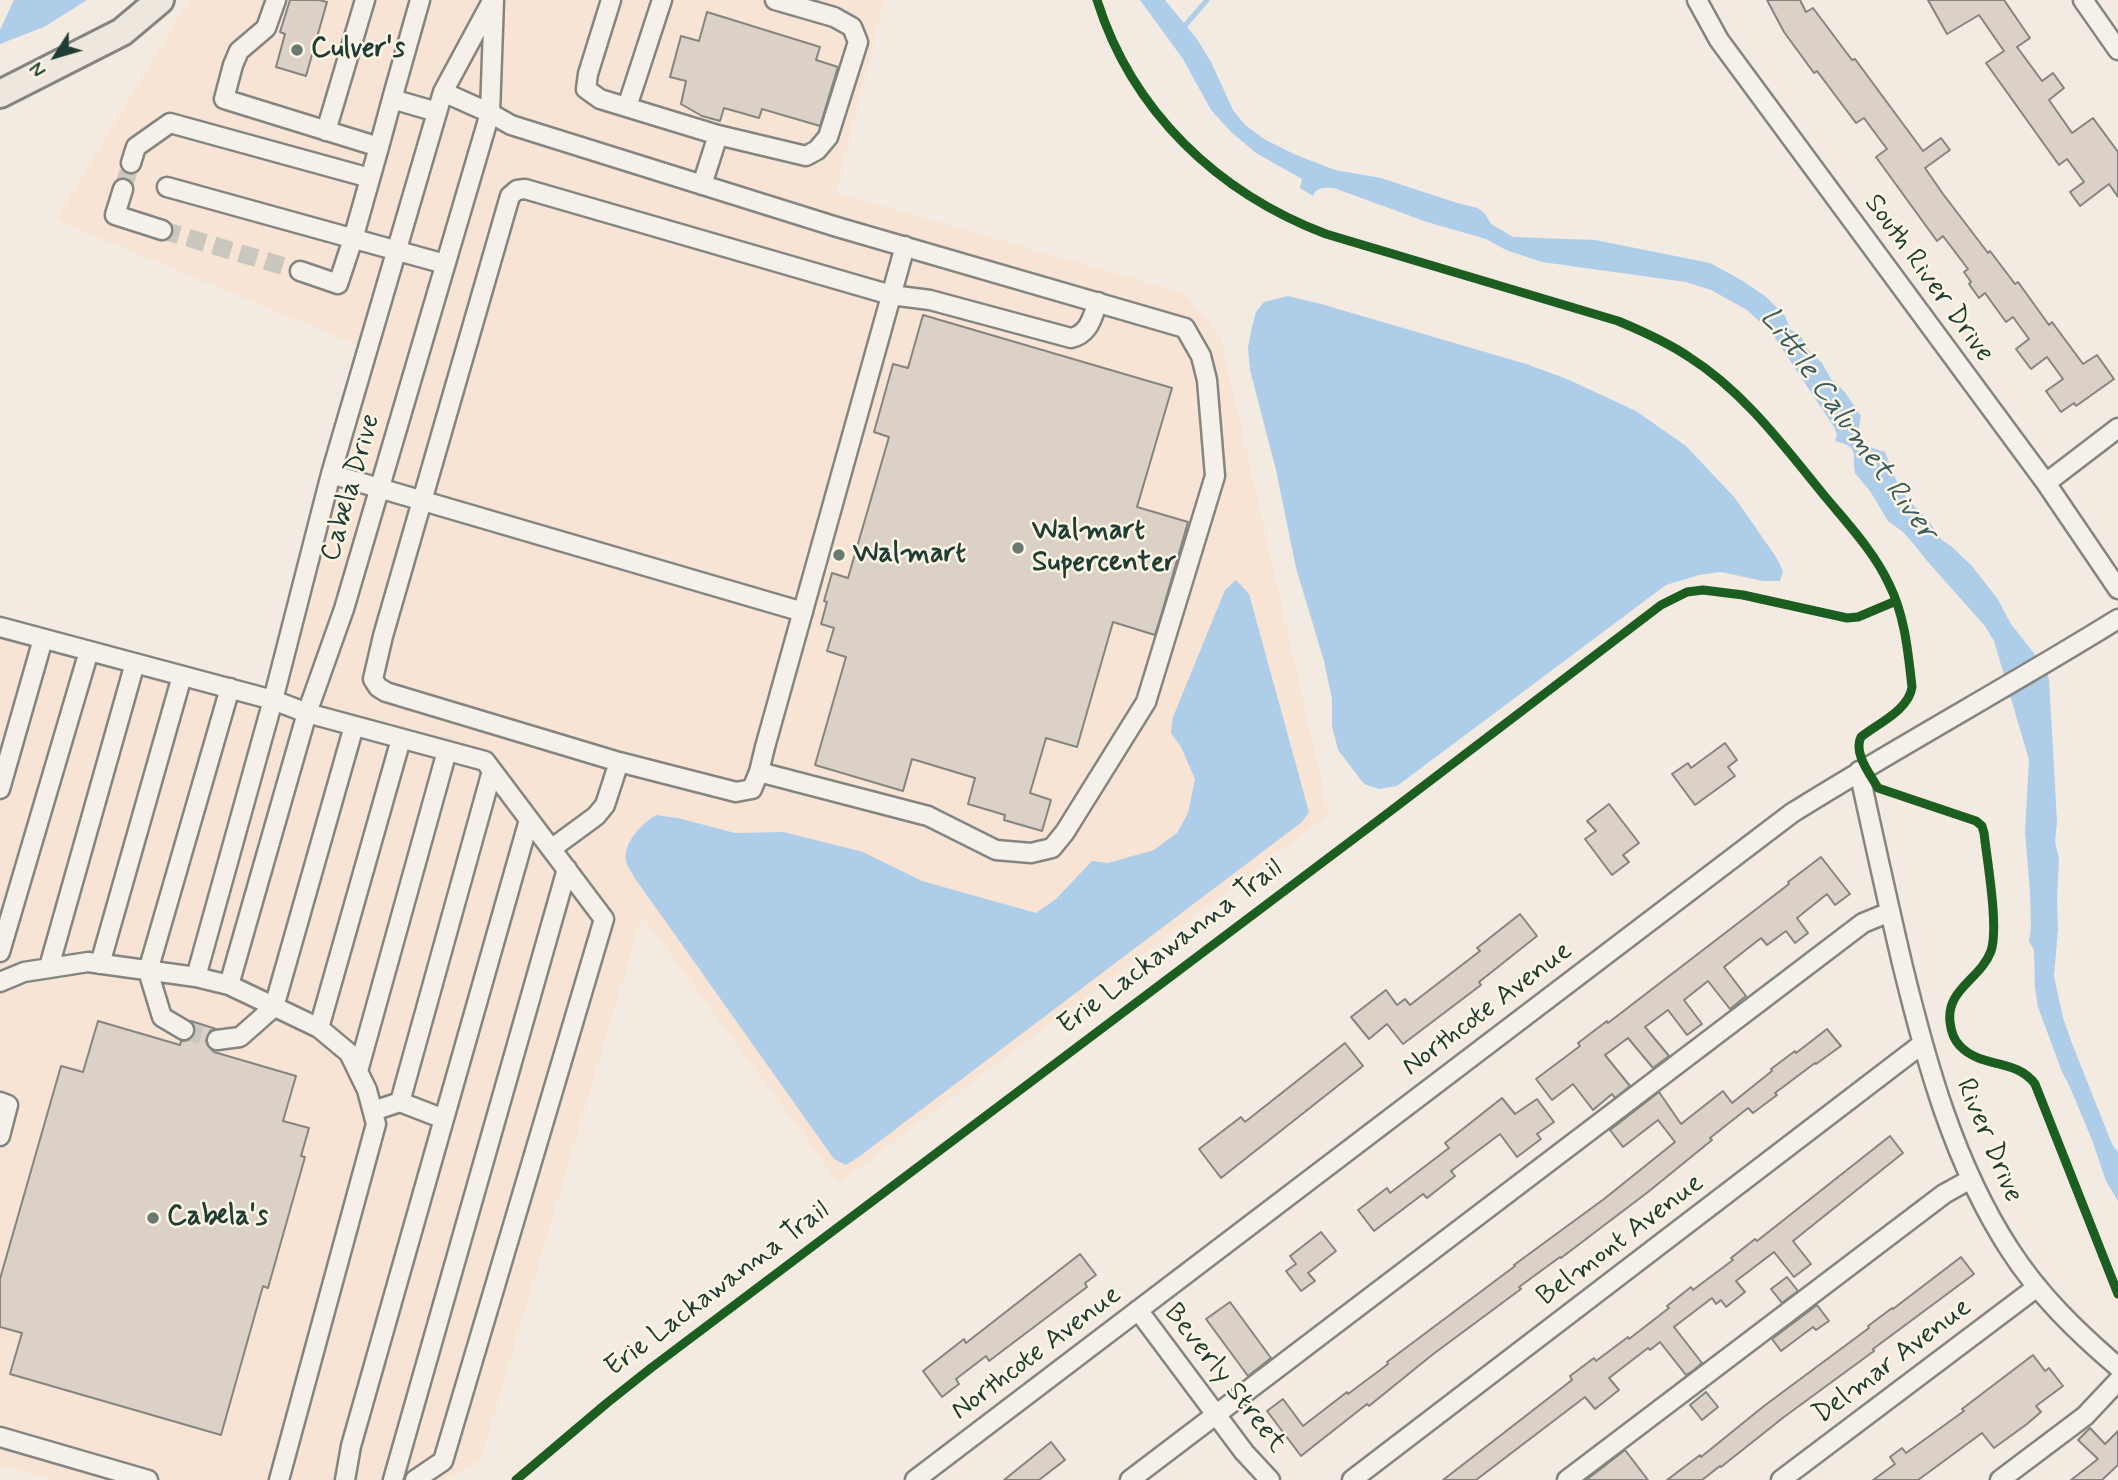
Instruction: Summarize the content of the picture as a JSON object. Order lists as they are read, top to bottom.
{
  "streets": {
    "street": [
      "South River Drive",
      "Cabela Drive",
      "Northcote Avenue",
      "River Drive",
      "Belmont Avenue",
      "Delmar Avenue",
      "Beverly Street"
    ],
    "cycle path": ["Erie Lackawanna Trail"]
  },
  "crossings": [
    ["Northcote Avenue", "River Drive"],
    ["Northcote Avenue", "Beverly Street"],
    ["River Drive", "Belmont Avenue"],
    ["River Drive", "Delmar Avenue"]
  ],
  "water": ["Little Calumet River"],
  "places": [
    "Culver's",
    "Walmart Supercenter",
    "Walmart",
    "Cabela's"
  ],
  "north": "bottom left"
}
